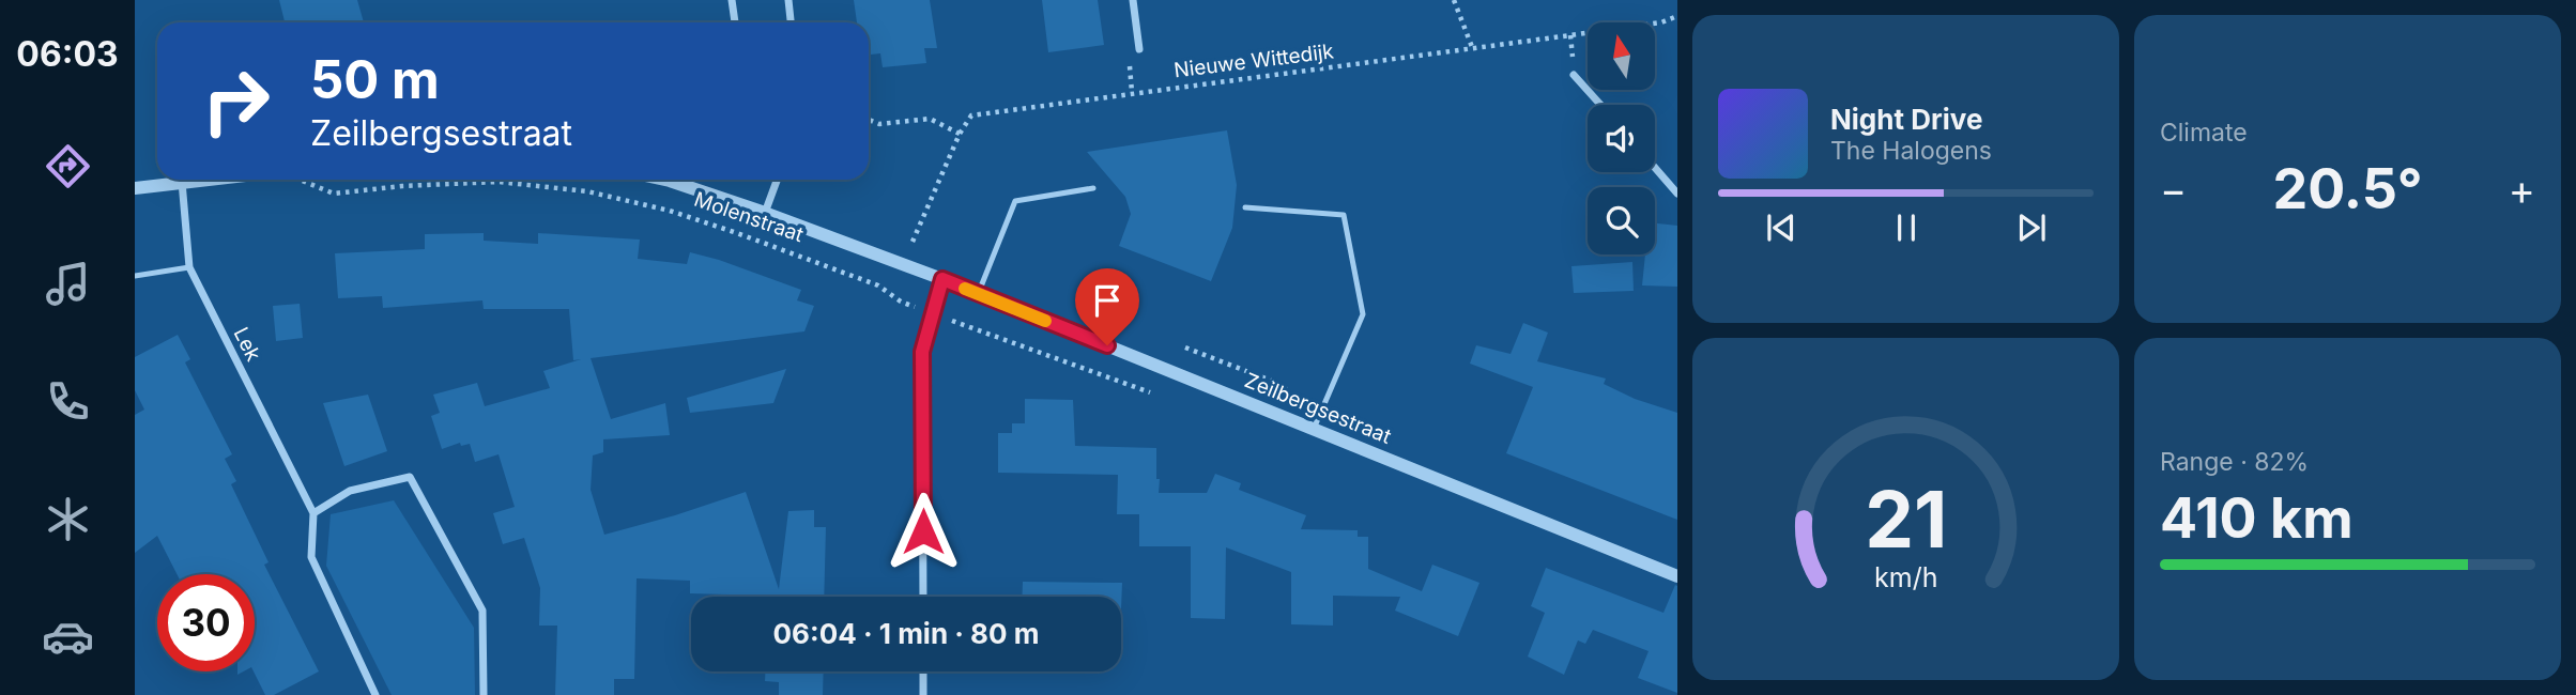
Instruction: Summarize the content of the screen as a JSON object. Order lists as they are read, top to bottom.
{
  "streets": {
    "street": ["Molenstraat", "Lek", "Zeilbergsestraat"],
    "path": ["Nieuwe Wittedijk"]
  },
  "crossings": [
    ["Molenstraat", "Zeilbergsestraat"]
  ],
  "north": "top",
  "page": {
    "tabs": "06:03",
    "tile": [
      "Climate",
      ["Range · 82%", "410 km"]
    ],
    "turn": ["50 m", "Zeilbergsestraat"],
    "song": ["Night Drive", "The Halogens"],
    "heat": ["−", "20.5°", "+"],
    "limit": "30",
    "trip": "06:04 · 1 min · 80 m",
    "gauge": ["21", "km/h"]
  }
}
